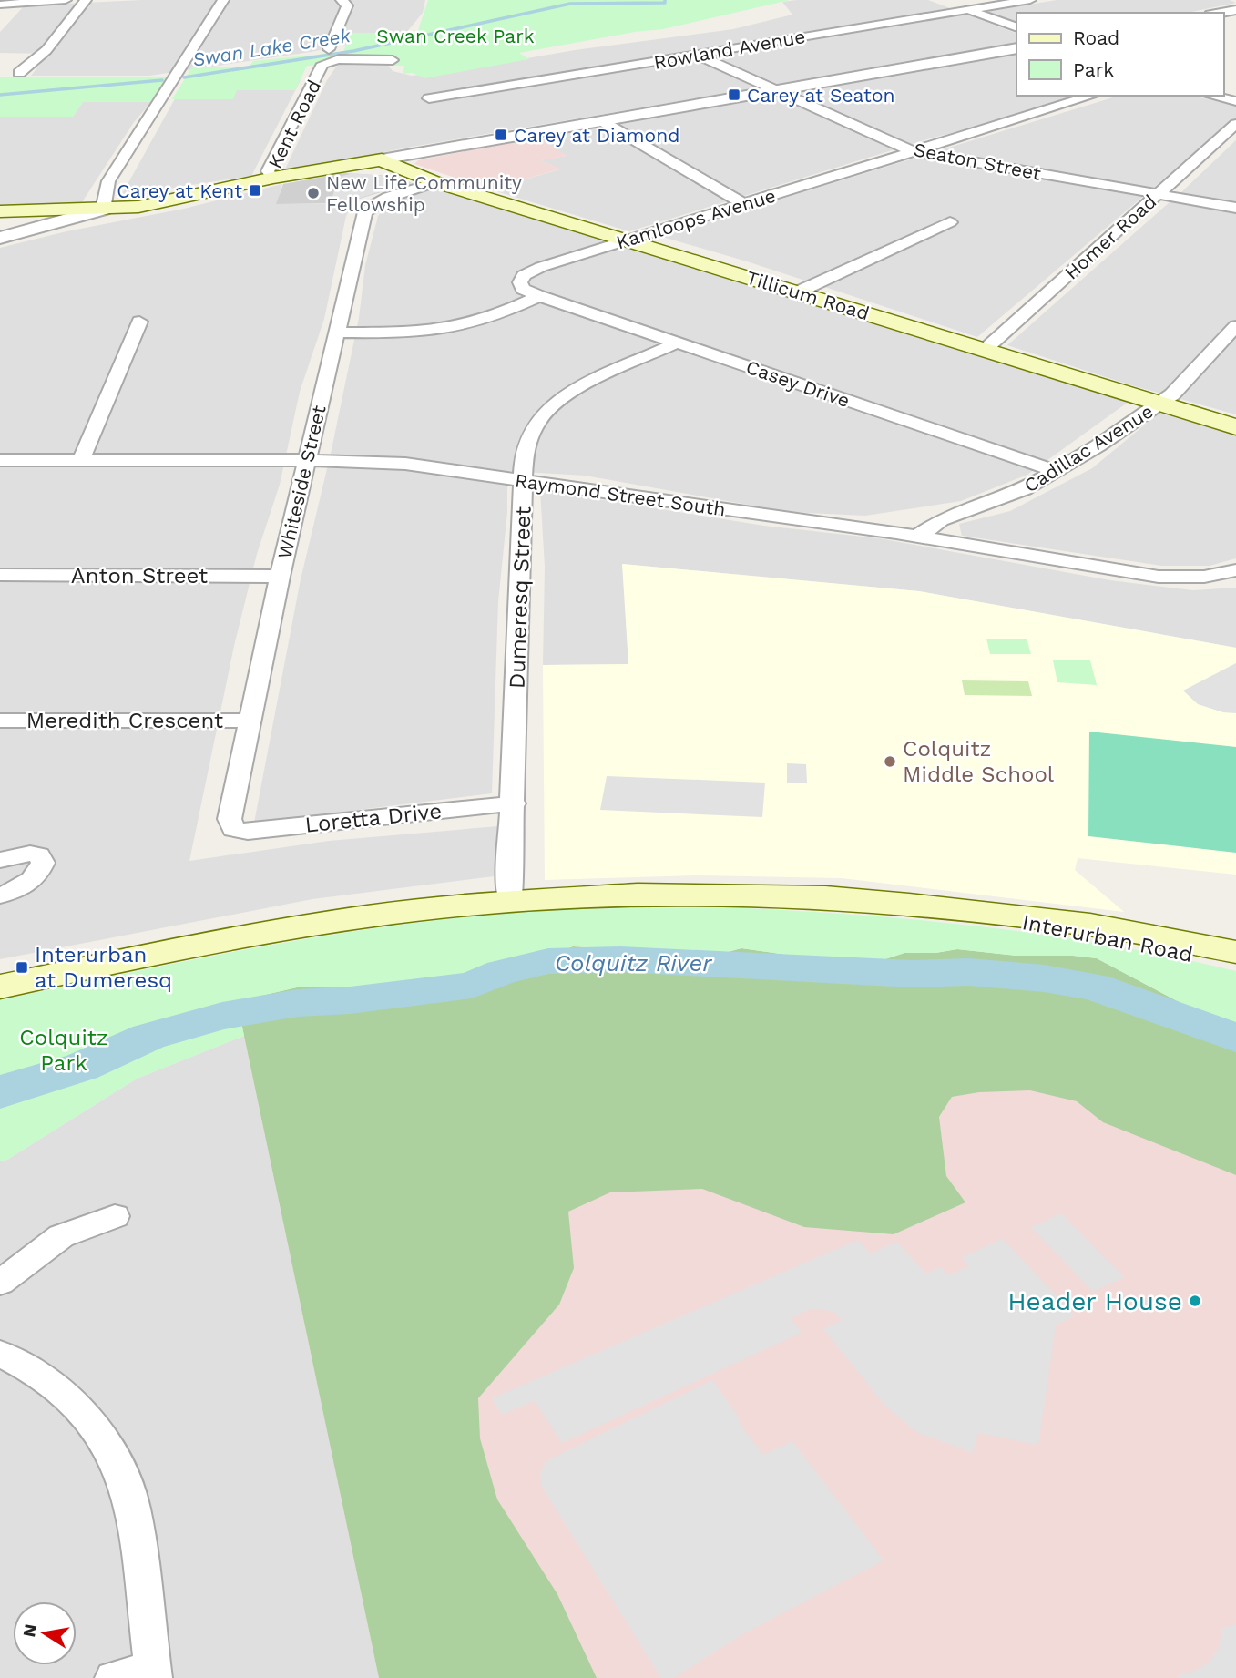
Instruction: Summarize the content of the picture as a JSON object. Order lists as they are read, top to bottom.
{
  "streets": {
    "main road": ["Tillicum Road", "Interurban Road"],
    "street": [
      "Rowland Avenue",
      "Kent Road",
      "Seaton Street",
      "Kamloops Avenue",
      "Homer Road",
      "Casey Drive",
      "Cadillac Avenue",
      "Whiteside Street",
      "Raymond Street South",
      "Anton Street",
      "Dumeresq Street",
      "Meredith Crescent",
      "Loretta Drive"
    ]
  },
  "crossings": [
    ["Rowland Avenue", "Seaton Street"],
    ["Seaton Street", "Kamloops Avenue"],
    ["Seaton Street", "Homer Road"],
    ["Kamloops Avenue", "Tillicum Road"],
    ["Kamloops Avenue", "Casey Drive"],
    ["Homer Road", "Tillicum Road"],
    ["Tillicum Road", "Cadillac Avenue"],
    ["Tillicum Road", "Whiteside Street"],
    ["Casey Drive", "Cadillac Avenue"],
    ["Casey Drive", "Dumeresq Street"],
    ["Cadillac Avenue", "Raymond Street South"],
    ["Whiteside Street", "Raymond Street South"],
    ["Whiteside Street", "Anton Street"],
    ["Whiteside Street", "Meredith Crescent"],
    ["Whiteside Street", "Loretta Drive"],
    ["Raymond Street South", "Dumeresq Street"],
    ["Dumeresq Street", "Loretta Drive"]
  ],
  "water": ["Swan Lake Creek", "Colquitz River"],
  "parks": ["Swan Creek Park", "Colquitz Park"],
  "places": {
    "transit": [
      "Carey at Seaton",
      "Carey at Diamond",
      "Carey at Kent",
      "Interurban at Dumeresq"
    ],
    "other": ["New Life Community Fellowship", "Colquitz Middle School", "Header House"]
  },
  "legend": ["Road", "Park"],
  "north": "left"
}
